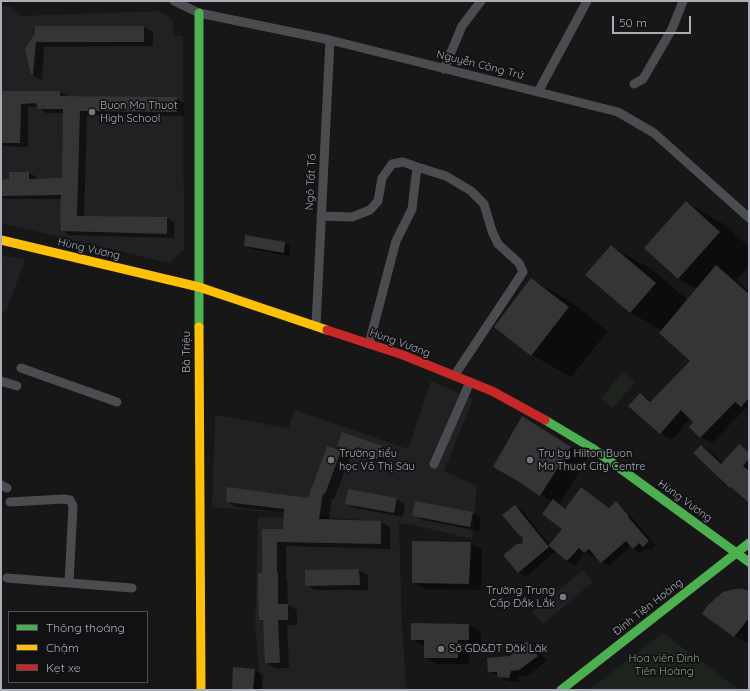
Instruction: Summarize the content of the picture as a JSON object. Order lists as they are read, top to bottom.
{
  "streets": {
    "street": [
      "Nguyễn Công Trứ",
      "Ngô Tất Tố",
      "Hùng Vương",
      "Bà Triệu",
      "Đinh Tiên Hoàng"
    ]
  },
  "crossings": [
    ["Nguyễn Công Trứ", "Ngô Tất Tố"],
    ["Nguyễn Công Trứ", "Bà Triệu"],
    ["Ngô Tất Tố", "Hùng Vương"],
    ["Hùng Vương", "Bà Triệu"],
    ["Hùng Vương", "Đinh Tiên Hoàng"]
  ],
  "parks": ["Hoa viên Đinh Tiên Hoàng"],
  "places": [
    "Buon Ma Thuot High School",
    "Trường tiểu học Võ Thị Sáu",
    "Tru by Hilton Buon Ma Thuot City Centre",
    "Trường Trung Cấp Đắk Lắk",
    "Sở GD&ĐT Đăk Lăk"
  ],
  "legend": ["Thông thoáng", "Chậm", "Kẹt xe"],
  "scale_bar": "50 m"
}
